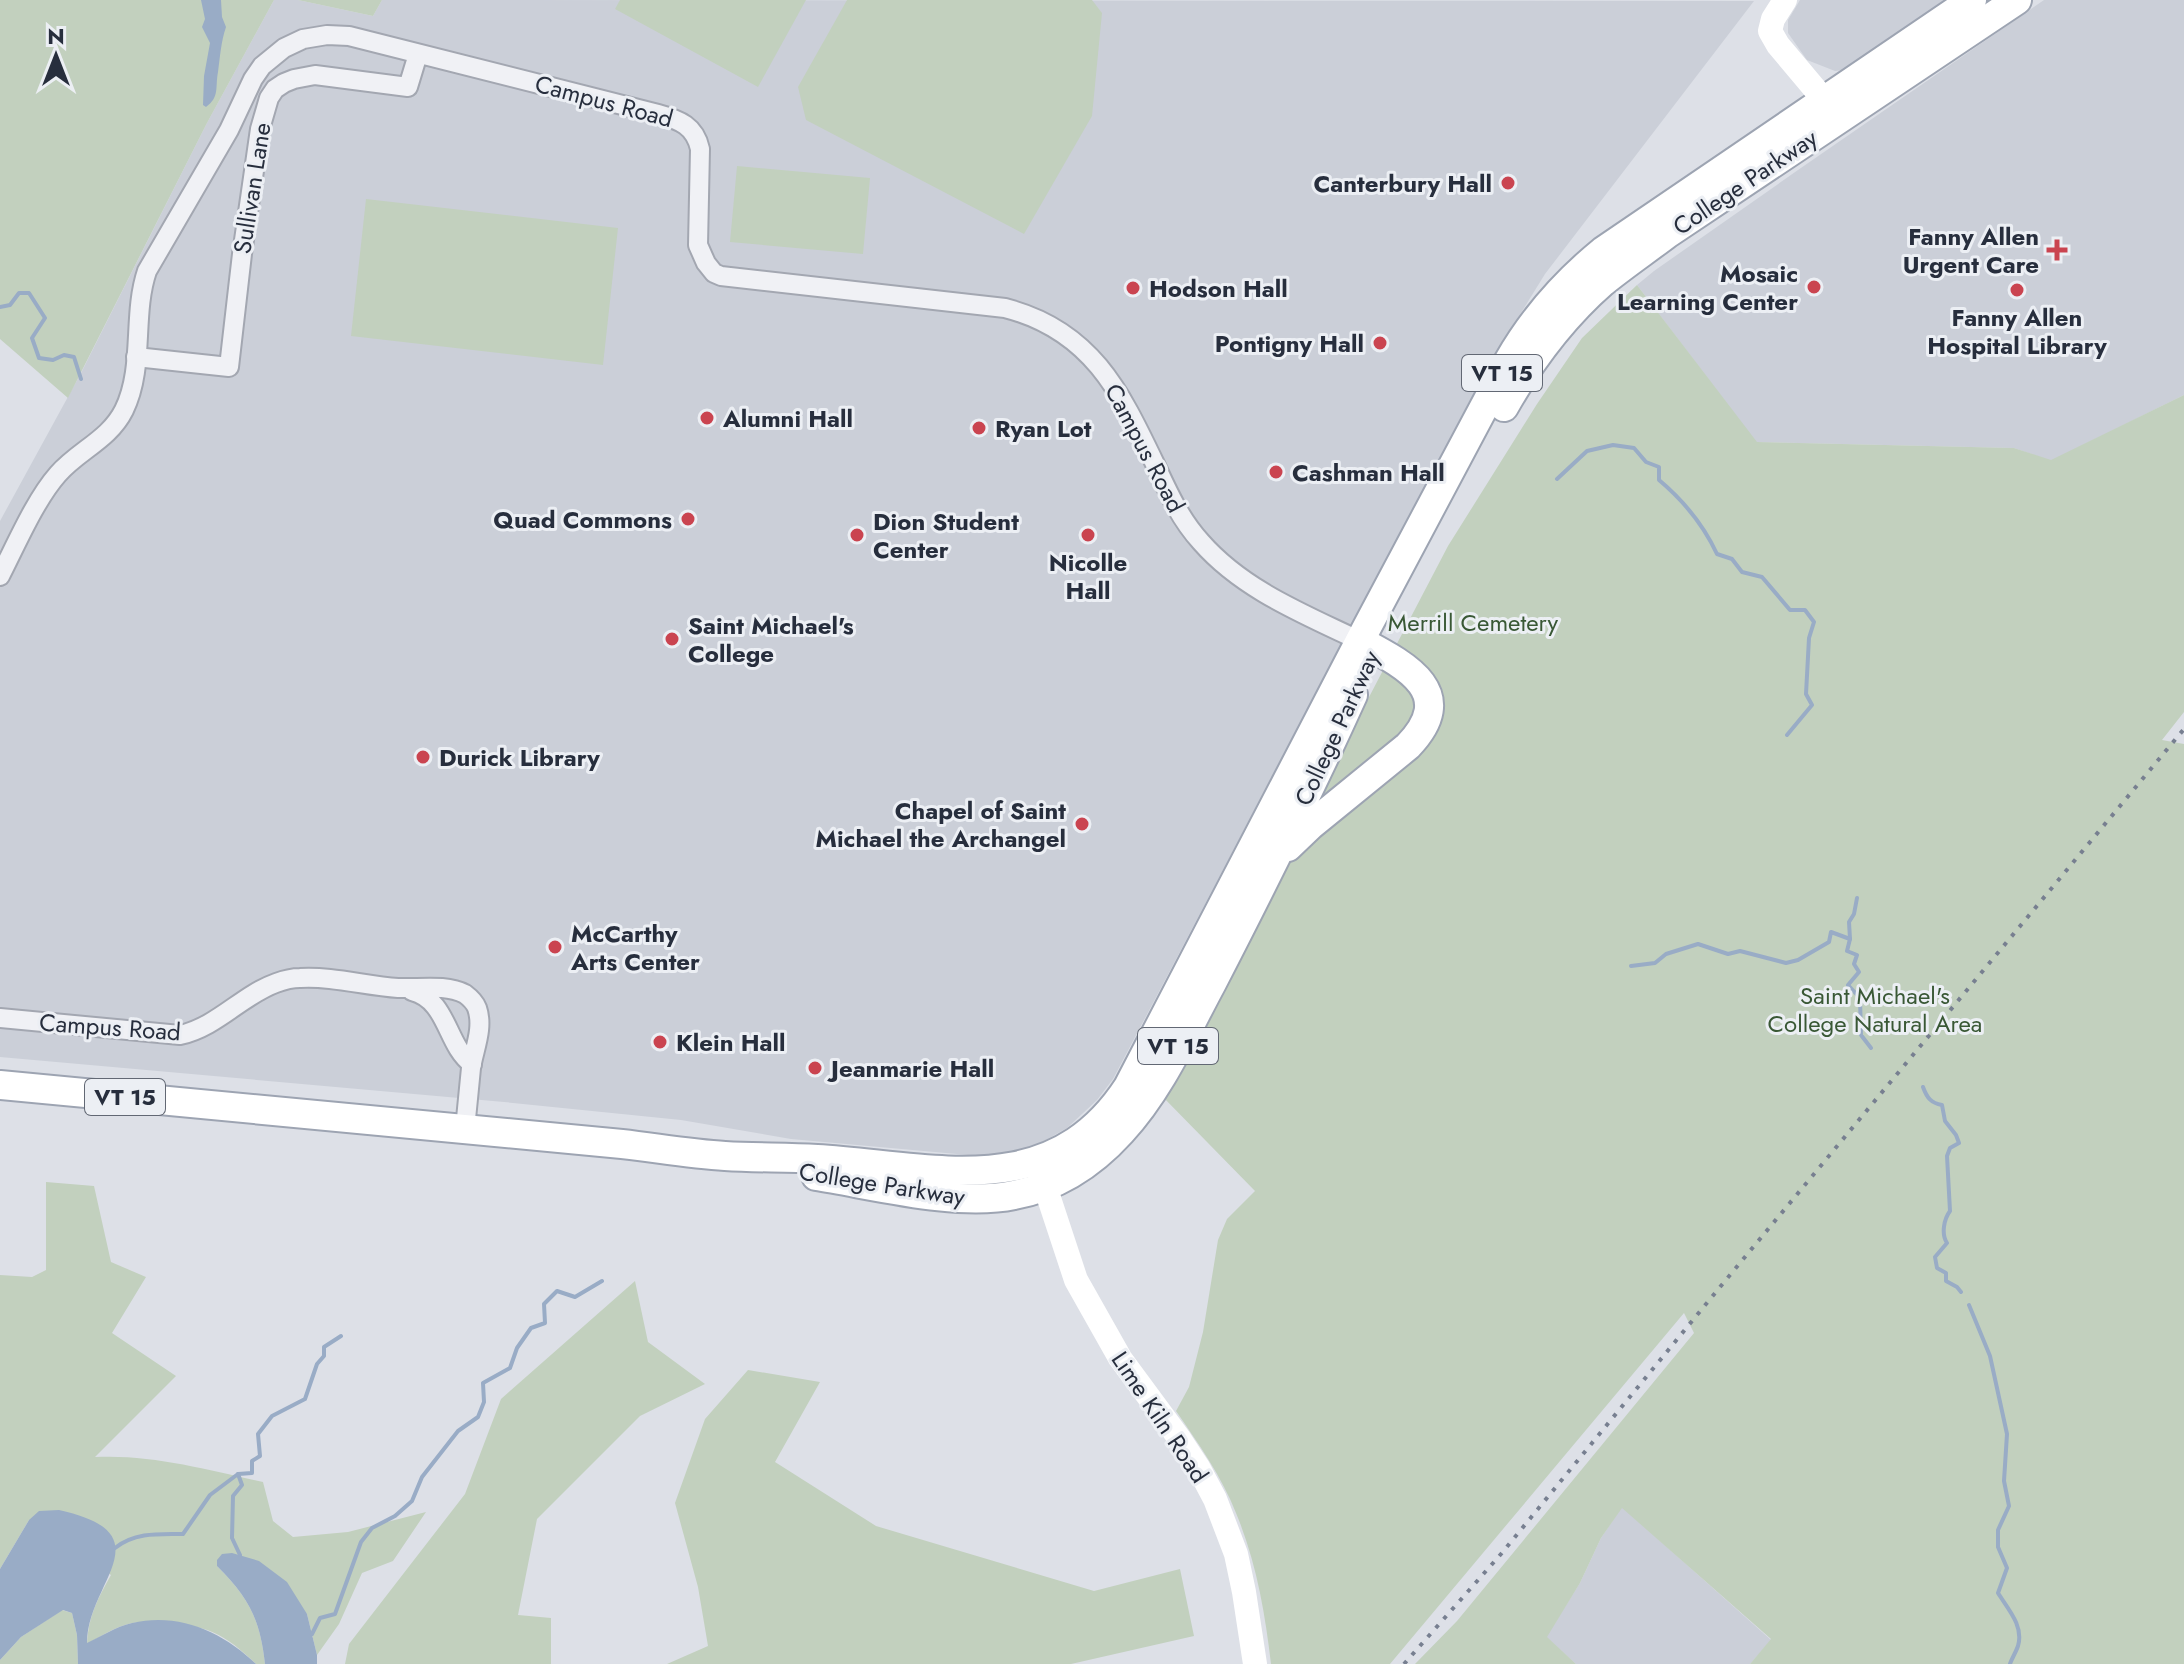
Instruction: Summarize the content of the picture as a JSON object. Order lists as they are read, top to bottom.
{
  "streets": {
    "main road": ["College Parkway", "VT 15", "Lime Kiln Road"],
    "street": ["Campus Road", "Sullivan Lane"]
  },
  "crossings": [
    ["Campus Road", "College Parkway"],
    ["Campus Road", "Sullivan Lane"],
    ["College Parkway", "Lime Kiln Road"]
  ],
  "parks": ["Merrill Cemetery", "Saint Michael's College Natural Area"],
  "places": {
    "other": [
      "Canterbury Hall",
      "Mosaic Learning Center",
      "Hodson Hall",
      "Fanny Allen Hospital Library",
      "Pontigny Hall",
      "Alumni Hall",
      "Ryan Lot",
      "Cashman Hall",
      "Quad Commons",
      "Dion Student Center",
      "Nicolle Hall",
      "Saint Michael's College",
      "Durick Library",
      "Chapel of Saint Michael the Archangel",
      "McCarthy Arts Center",
      "Klein Hall",
      "Jeanmarie Hall"
    ],
    "health": ["Fanny Allen Urgent Care"]
  },
  "north": "top"
}
